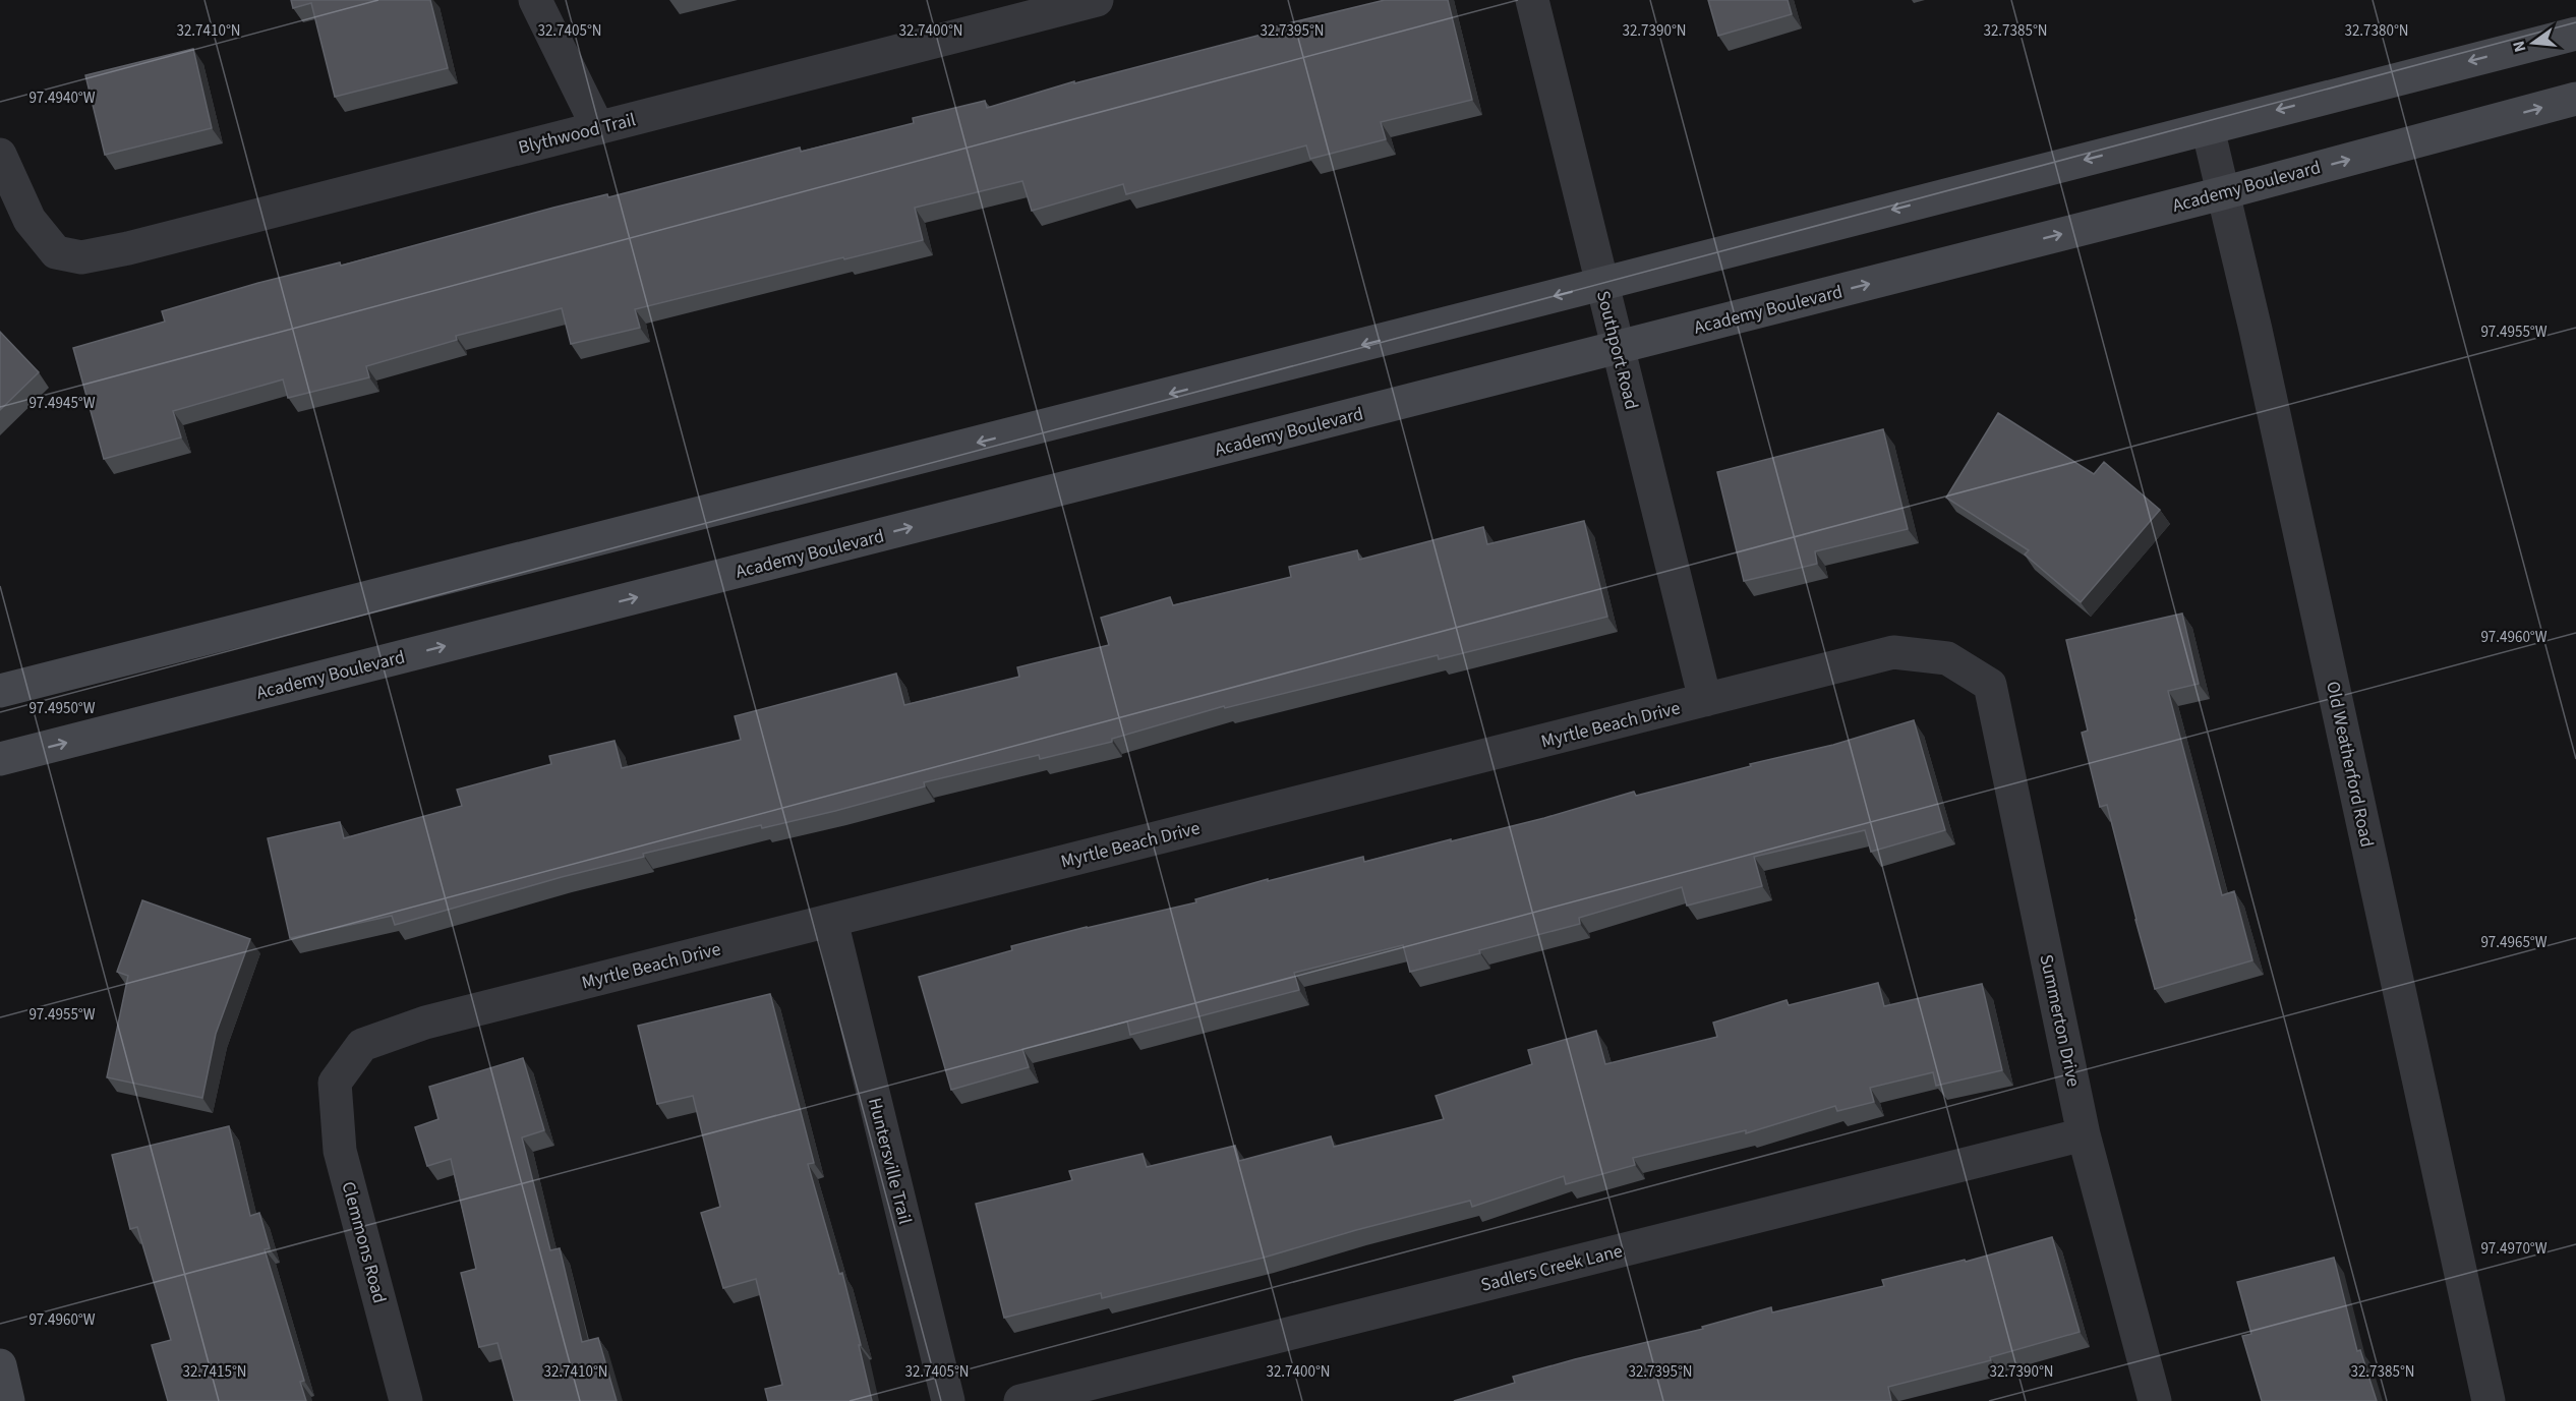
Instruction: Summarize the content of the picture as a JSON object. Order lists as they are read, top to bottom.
{
  "streets": {
    "main road": ["Academy Boulevard"],
    "street": [
      "Blythwood Trail",
      "Southport Road",
      "Myrtle Beach Drive",
      "Old Weatherford Road",
      "Summerton Drive",
      "Huntersville Trail",
      "Clemmons Road",
      "Sadlers Creek Lane"
    ]
  },
  "crossings": [
    ["Academy Boulevard", "Southport Road"],
    ["Academy Boulevard", "Old Weatherford Road"],
    ["Southport Road", "Myrtle Beach Drive"],
    ["Myrtle Beach Drive", "Summerton Drive"],
    ["Myrtle Beach Drive", "Huntersville Trail"],
    ["Myrtle Beach Drive", "Clemmons Road"],
    ["Summerton Drive", "Sadlers Creek Lane"]
  ],
  "north": "left",
  "coordinates": [
    "32.7410°N",
    "32.7405°N",
    "32.7400°N",
    "32.7395°N",
    "32.7385°N",
    "32.7390°N",
    "32.7380°N",
    "97.4940°W",
    "97.4955°W",
    "97.4945°W",
    "97.4960°W",
    "97.4950°W",
    "97.4965°W",
    "97.4970°W",
    "32.7415°N"
  ]
}
